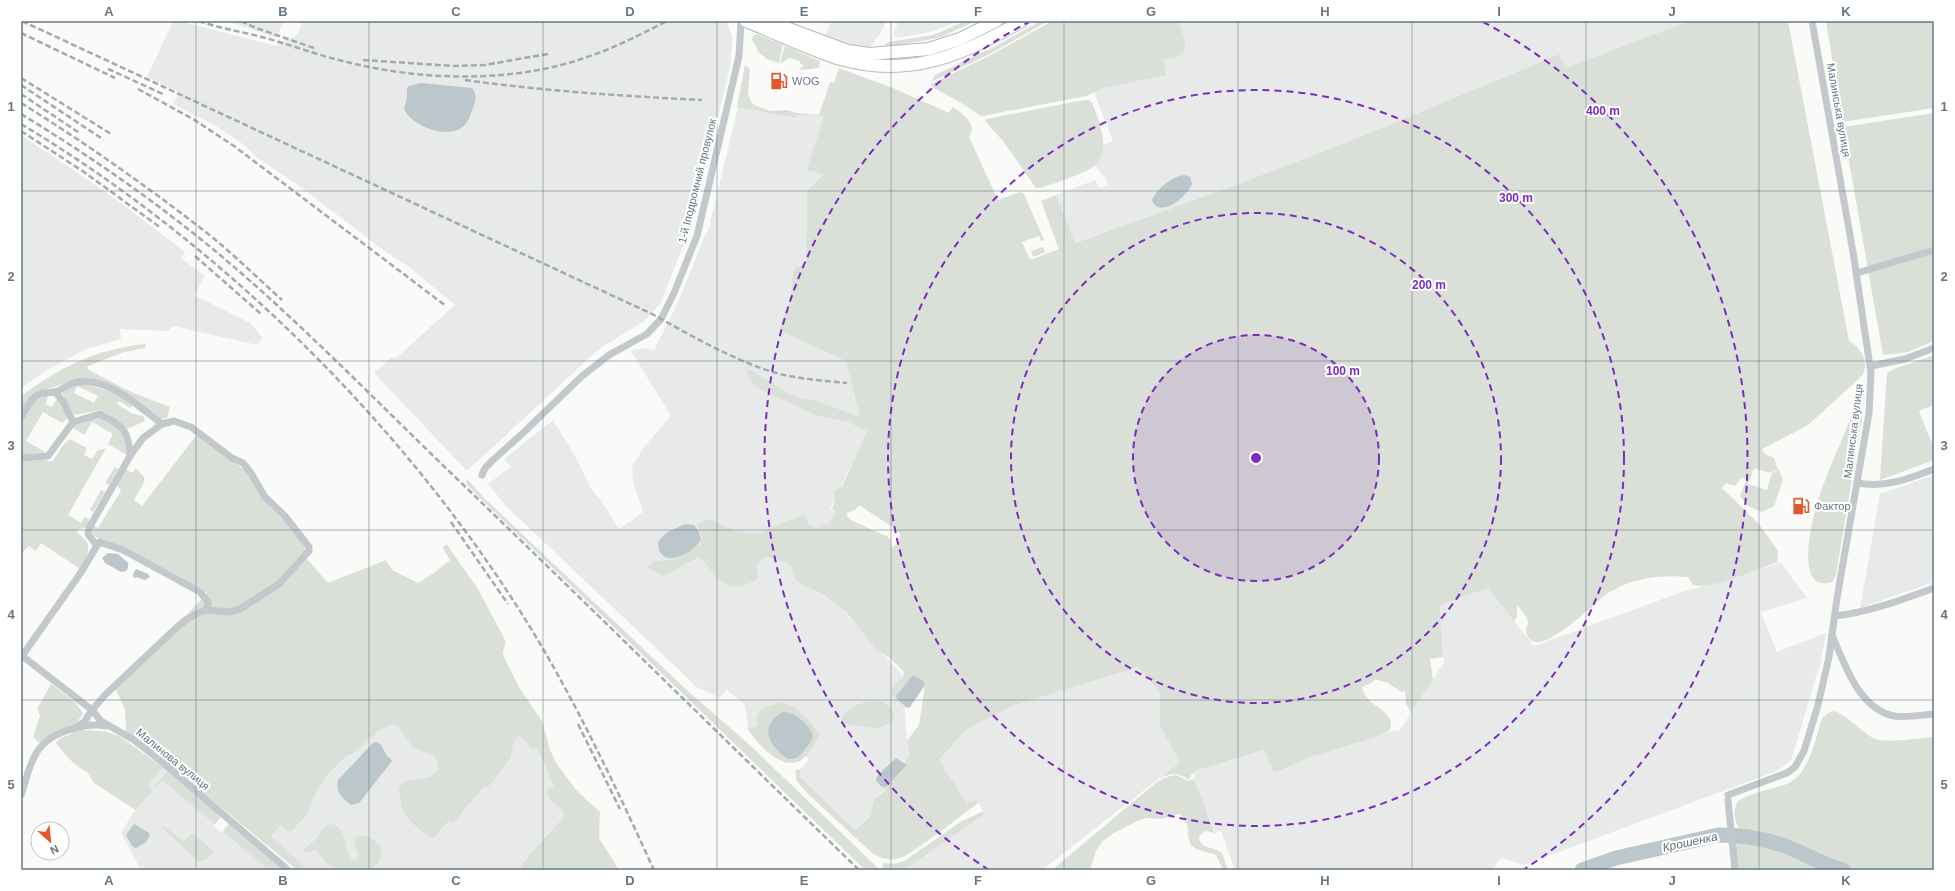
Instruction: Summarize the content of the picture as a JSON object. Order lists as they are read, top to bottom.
{
  "streets": {
    "street": ["Малинська вулиця", "1-й Іподромний провулок", "Малинова вулиця"]
  },
  "water": ["Крошенка"],
  "places": {
    "fuel station": ["WOG", "Фактор"]
  },
  "north": "bottom right",
  "grid": {
    "columns": [
      "A",
      "B",
      "C",
      "D",
      "E",
      "F",
      "G",
      "H",
      "I",
      "J",
      "K"
    ],
    "rows": [
      "1",
      "2",
      "3",
      "4",
      "5"
    ]
  },
  "rings": [
    "400 m",
    "300 m",
    "200 m",
    "100 m"
  ]
}
